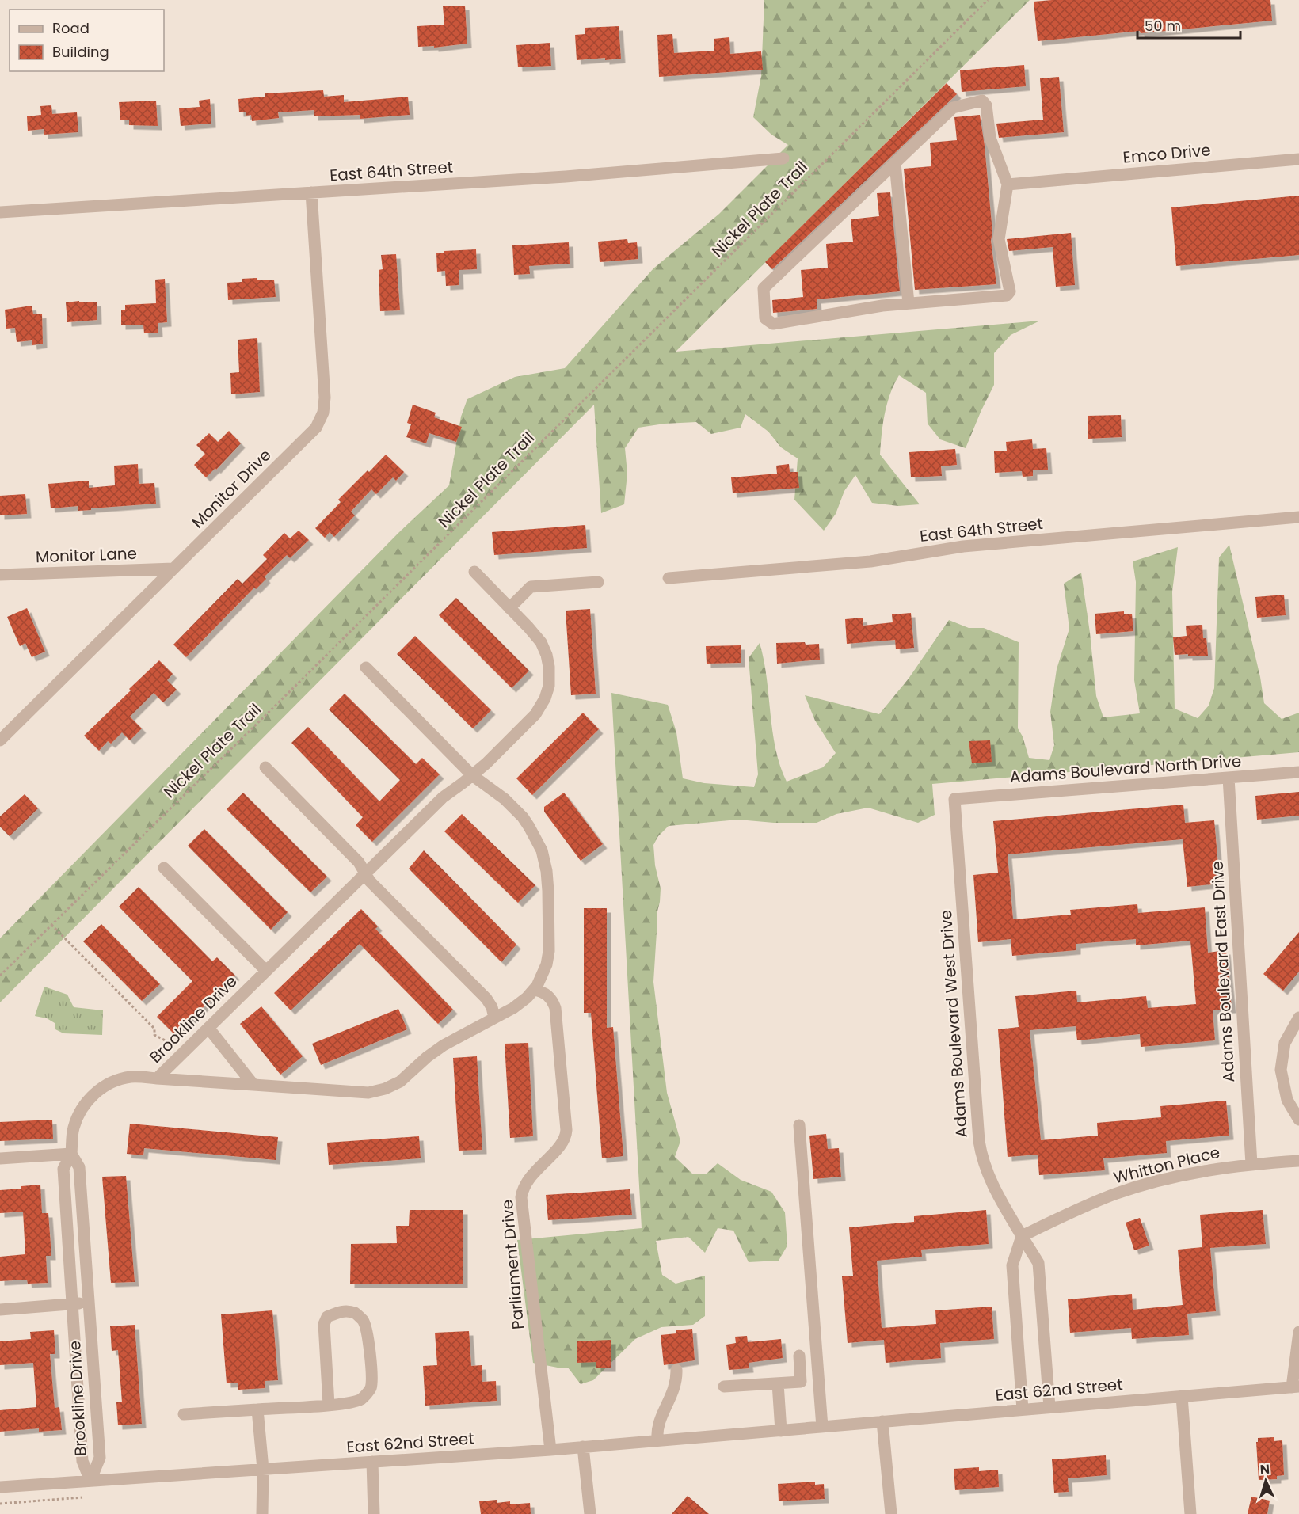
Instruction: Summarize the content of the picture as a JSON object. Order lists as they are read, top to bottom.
{
  "streets": {
    "street": [
      "Emco Drive",
      "East 64th Street",
      "Monitor Drive",
      "Monitor Lane",
      "Adams Boulevard North Drive",
      "Adams Boulevard East Drive",
      "Brookline Drive",
      "Adams Boulevard West Drive",
      "Whitton Place",
      "Parliament Drive",
      "East 62nd Street"
    ],
    "path": ["Nickel Plate Trail"]
  },
  "crossings": [
    ["East 64th Street", "Monitor Drive"],
    ["Monitor Drive", "Monitor Lane"],
    ["Adams Boulevard North Drive", "Adams Boulevard East Drive"],
    ["Adams Boulevard North Drive", "Adams Boulevard West Drive"],
    ["Adams Boulevard East Drive", "Whitton Place"],
    ["Brookline Drive", "East 62nd Street"],
    ["Adams Boulevard West Drive", "Whitton Place"],
    ["Adams Boulevard West Drive", "East 62nd Street"],
    ["Parliament Drive", "East 62nd Street"]
  ],
  "legend": ["Road", "Building"],
  "scale_bar": "50 m",
  "north": "top"
}
